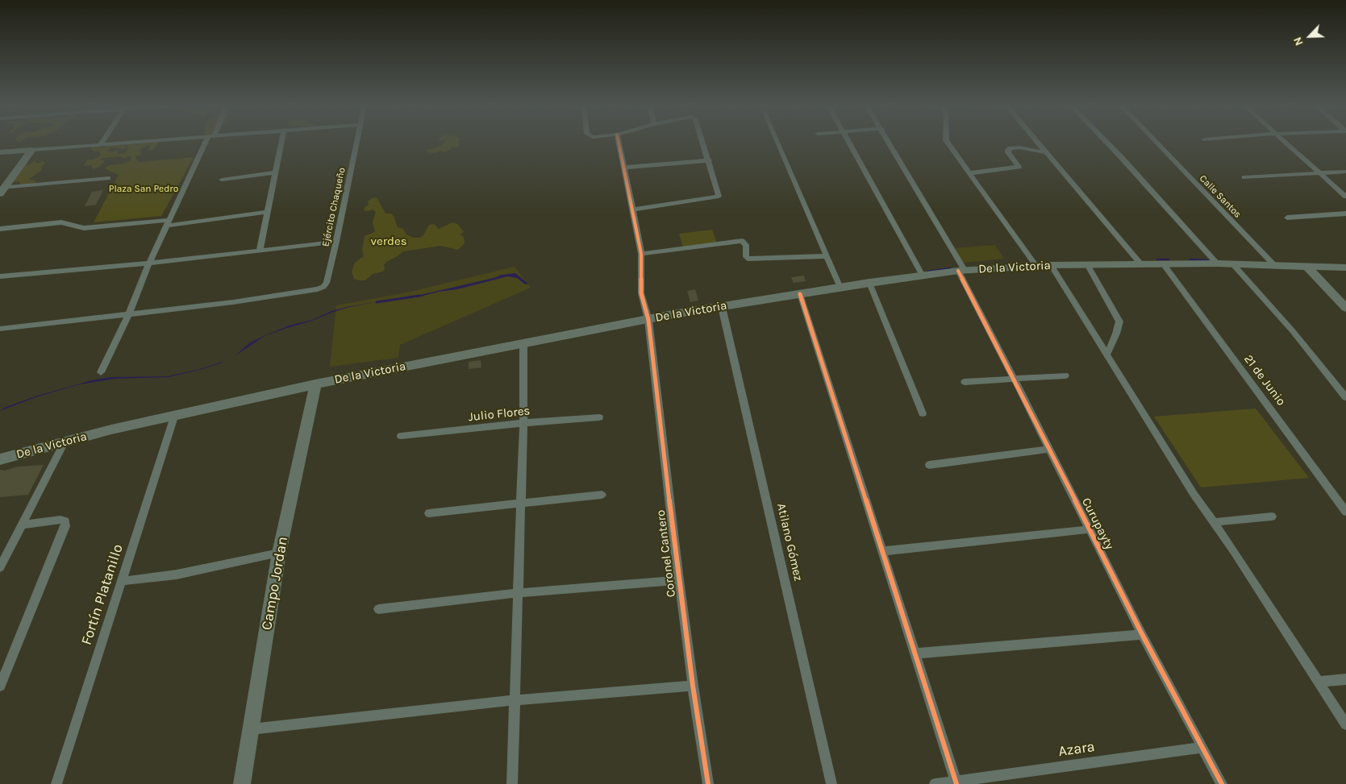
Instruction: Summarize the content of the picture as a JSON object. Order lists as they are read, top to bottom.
{
  "streets": {
    "main road": ["De la Victoria", "Campo Jordan"],
    "street": [
      "Calle Santos",
      "Ejército Chaqueño",
      "21 de Junio",
      "Julio Flores",
      "Curupayty",
      "Atilano Gómez",
      "Coronel Cantero",
      "Fortín Platanillo",
      "Azara"
    ]
  },
  "crossings": [
    ["Calle Santos", "De la Victoria"],
    ["De la Victoria", "21 de Junio"],
    ["De la Victoria", "Curupayty"],
    ["De la Victoria", "Atilano Gómez"],
    ["De la Victoria", "Coronel Cantero"],
    ["De la Victoria", "Campo Jordan"],
    ["De la Victoria", "Fortín Platanillo"],
    ["Curupayty", "Azara"]
  ],
  "parks": ["Plaza San Pedro", "verdes"],
  "north": "bottom left"
}
